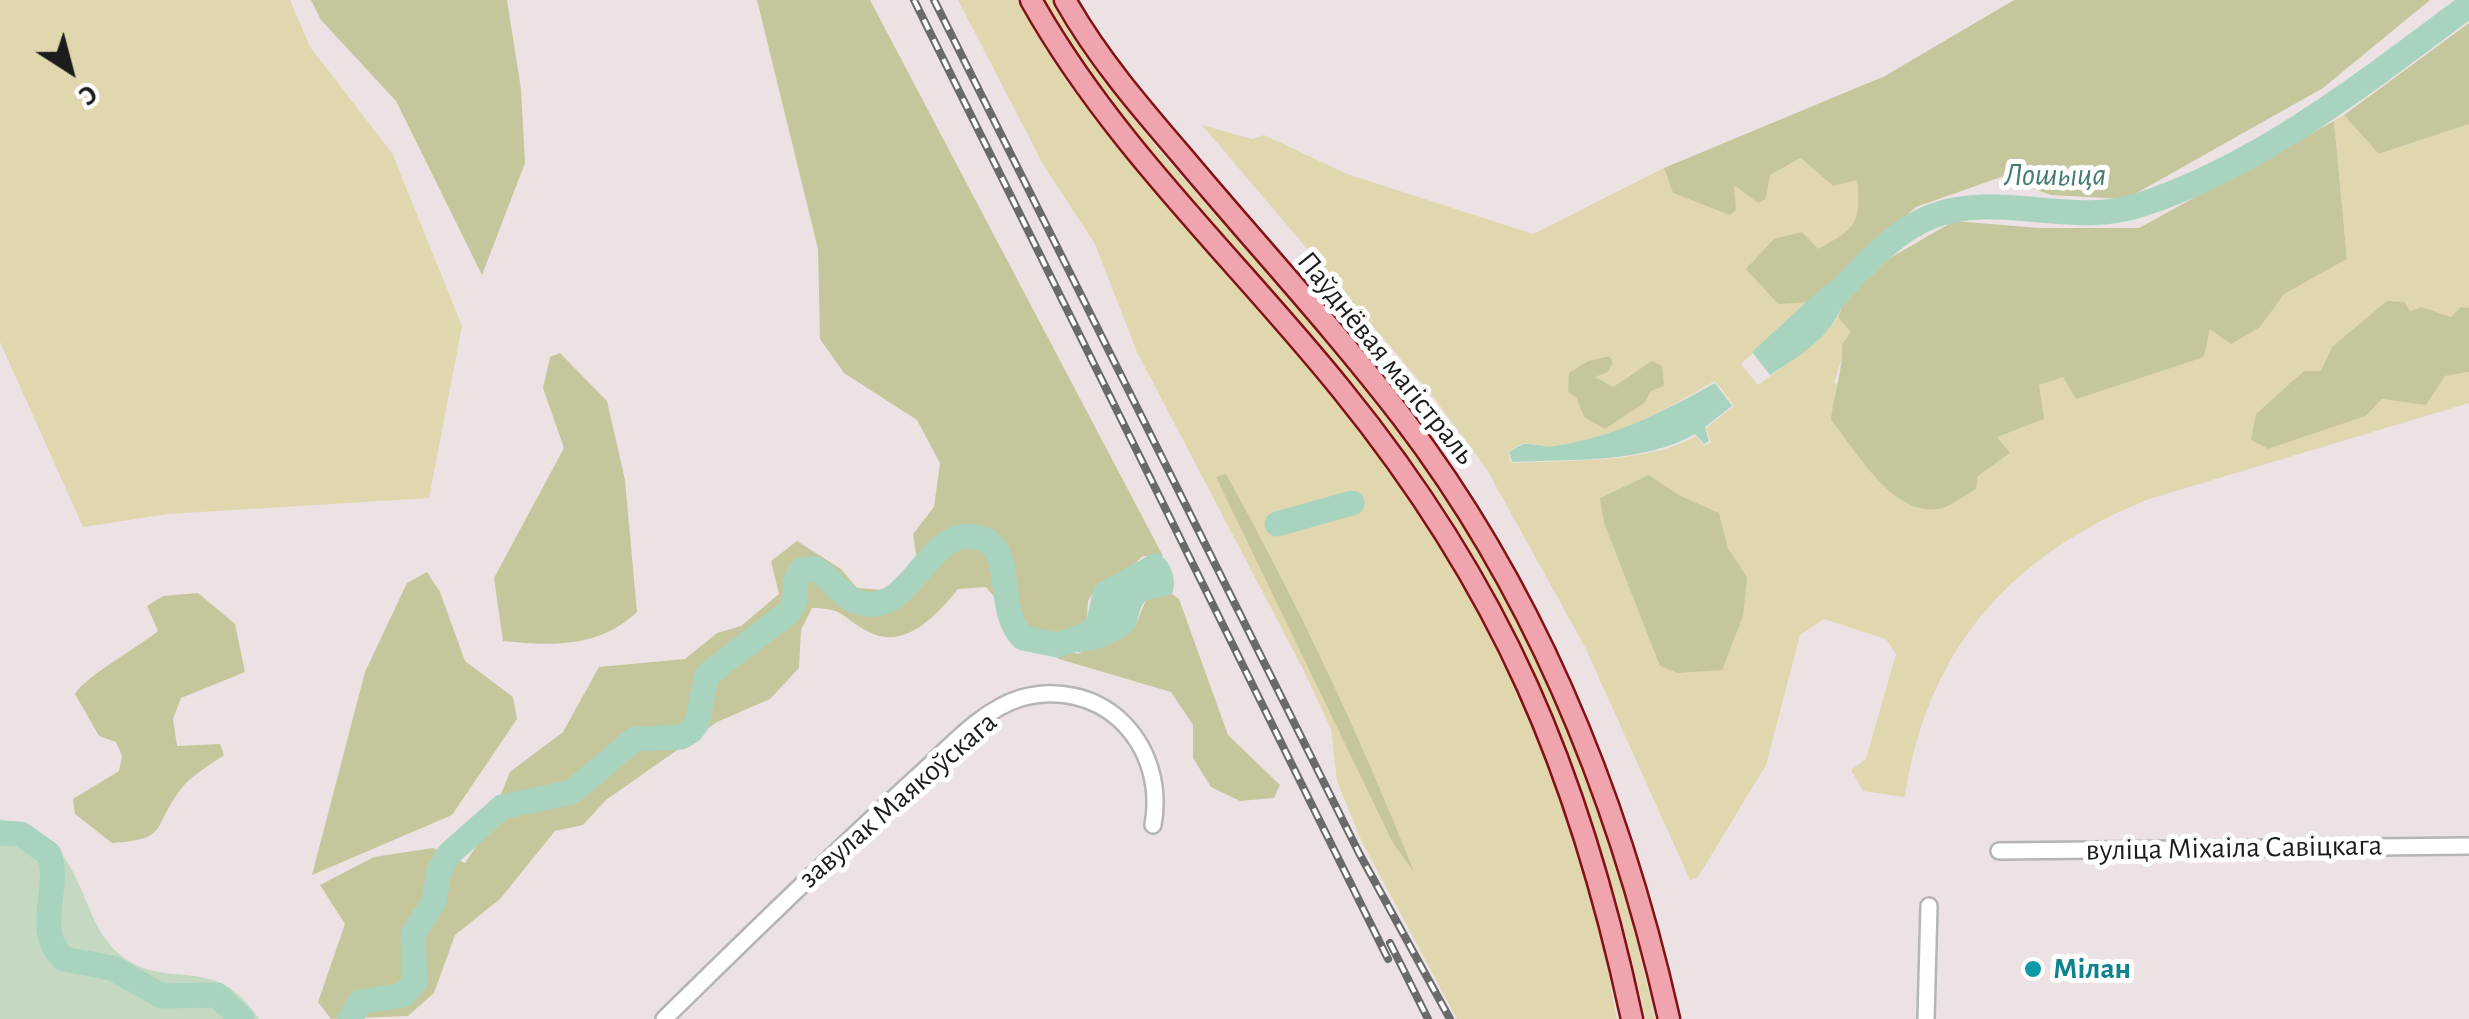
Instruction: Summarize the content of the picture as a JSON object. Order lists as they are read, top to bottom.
{
  "streets": {
    "main road": ["Паўднёвая магістраль"],
    "street": ["завулак Маякоўскага", "вуліца Міхаіла Савіцкага"]
  },
  "water": ["Лошыца"],
  "places": ["Мілан"],
  "north": "bottom right"
}
